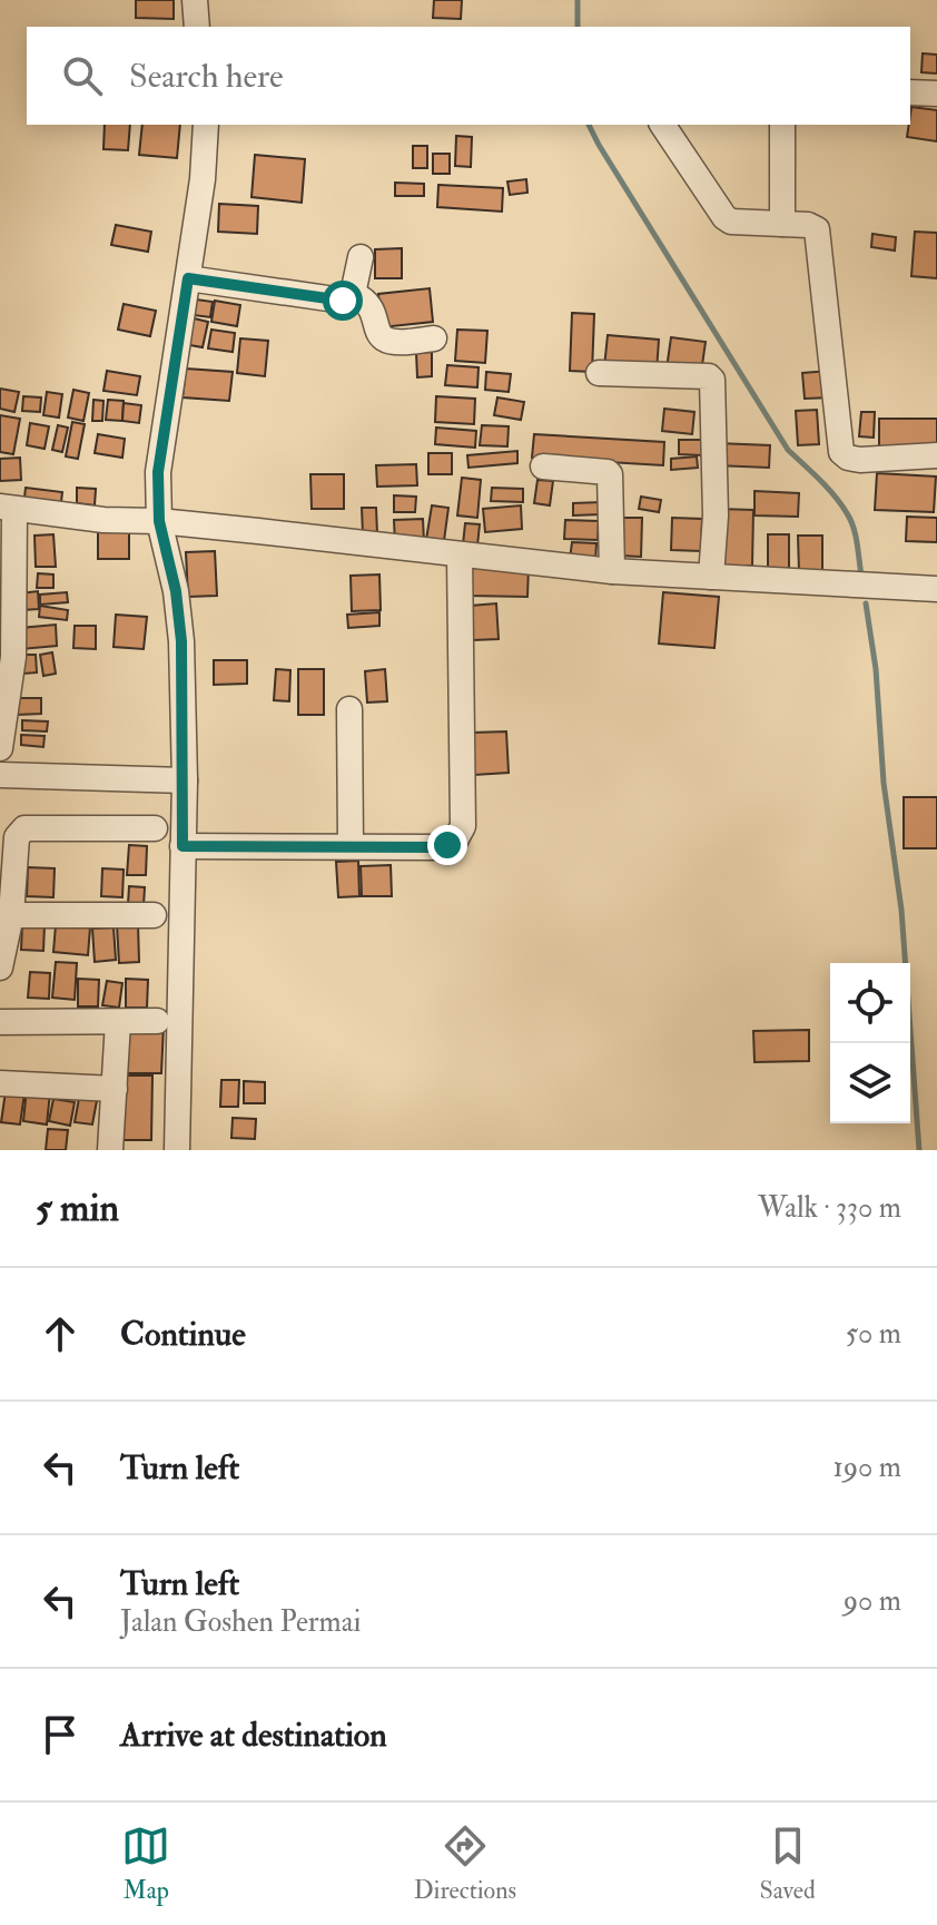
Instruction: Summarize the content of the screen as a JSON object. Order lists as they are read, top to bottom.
{
  "page": {
    "search": "Search here",
    "heading": ["5 min", "Walk · 330 m"],
    "list": [
      ["Continue", "50 m"],
      ["Turn left", "190 m"],
      ["Turn left", "Jalan Goshen Permai", "90 m"],
      "Arrive at destination"
    ],
    "nav": ["Map", "Directions", "Saved"]
  }
}
